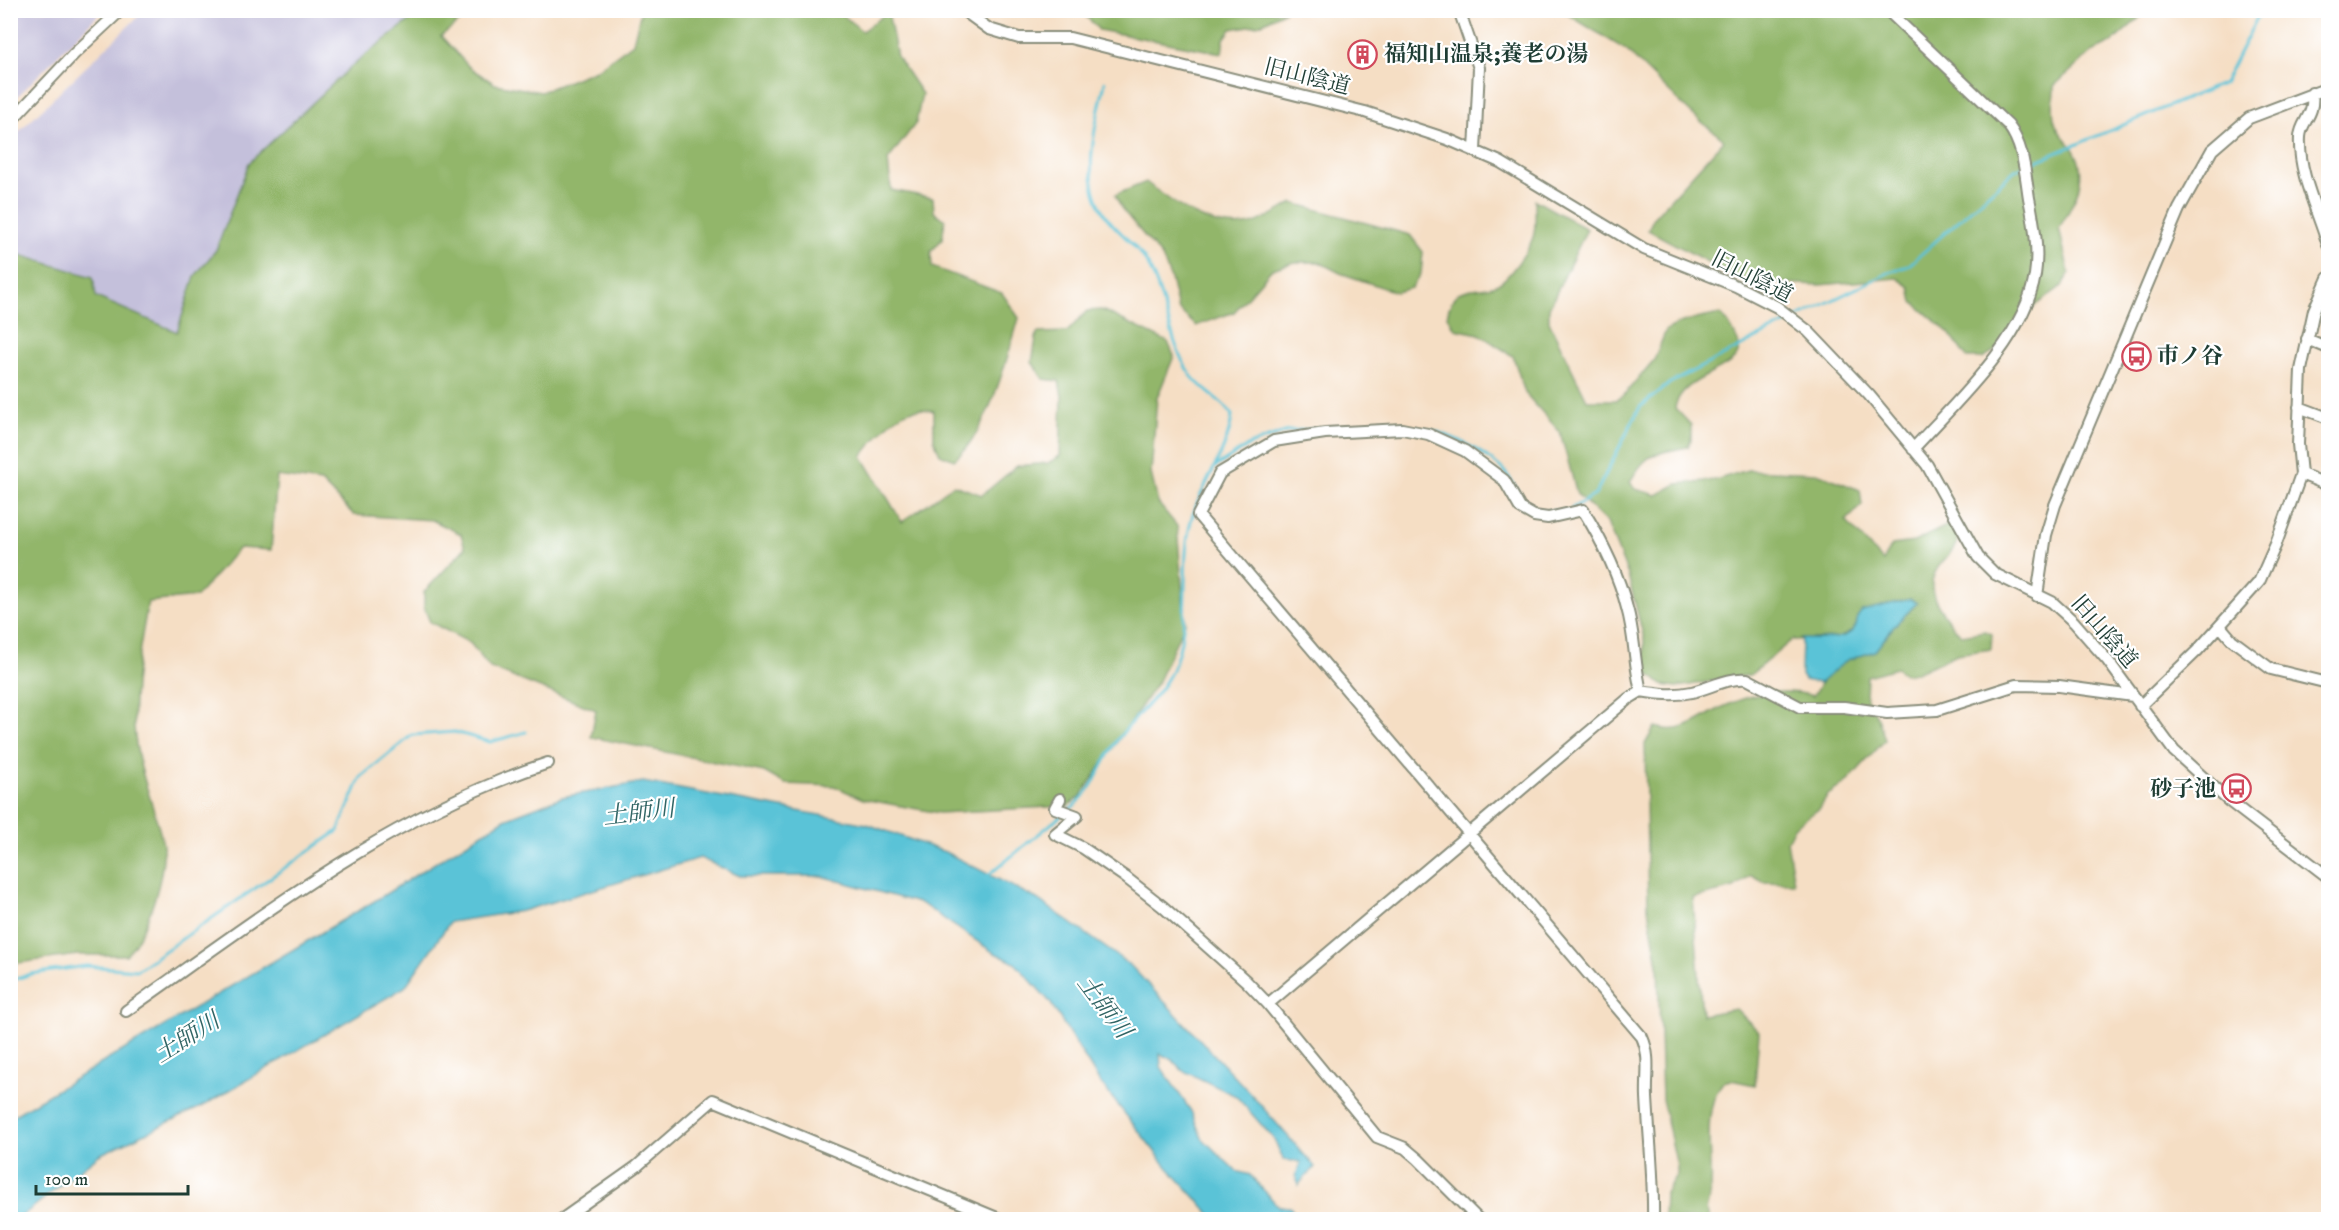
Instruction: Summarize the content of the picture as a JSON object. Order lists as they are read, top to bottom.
{
  "streets": {
    "street": ["旧山陰道"]
  },
  "water": ["土師川"],
  "places": {
    "building": ["福知山温泉;養老の湯"],
    "bus stop": ["市ノ谷", "砂子池"]
  },
  "scale_bar": "100 m"
}
